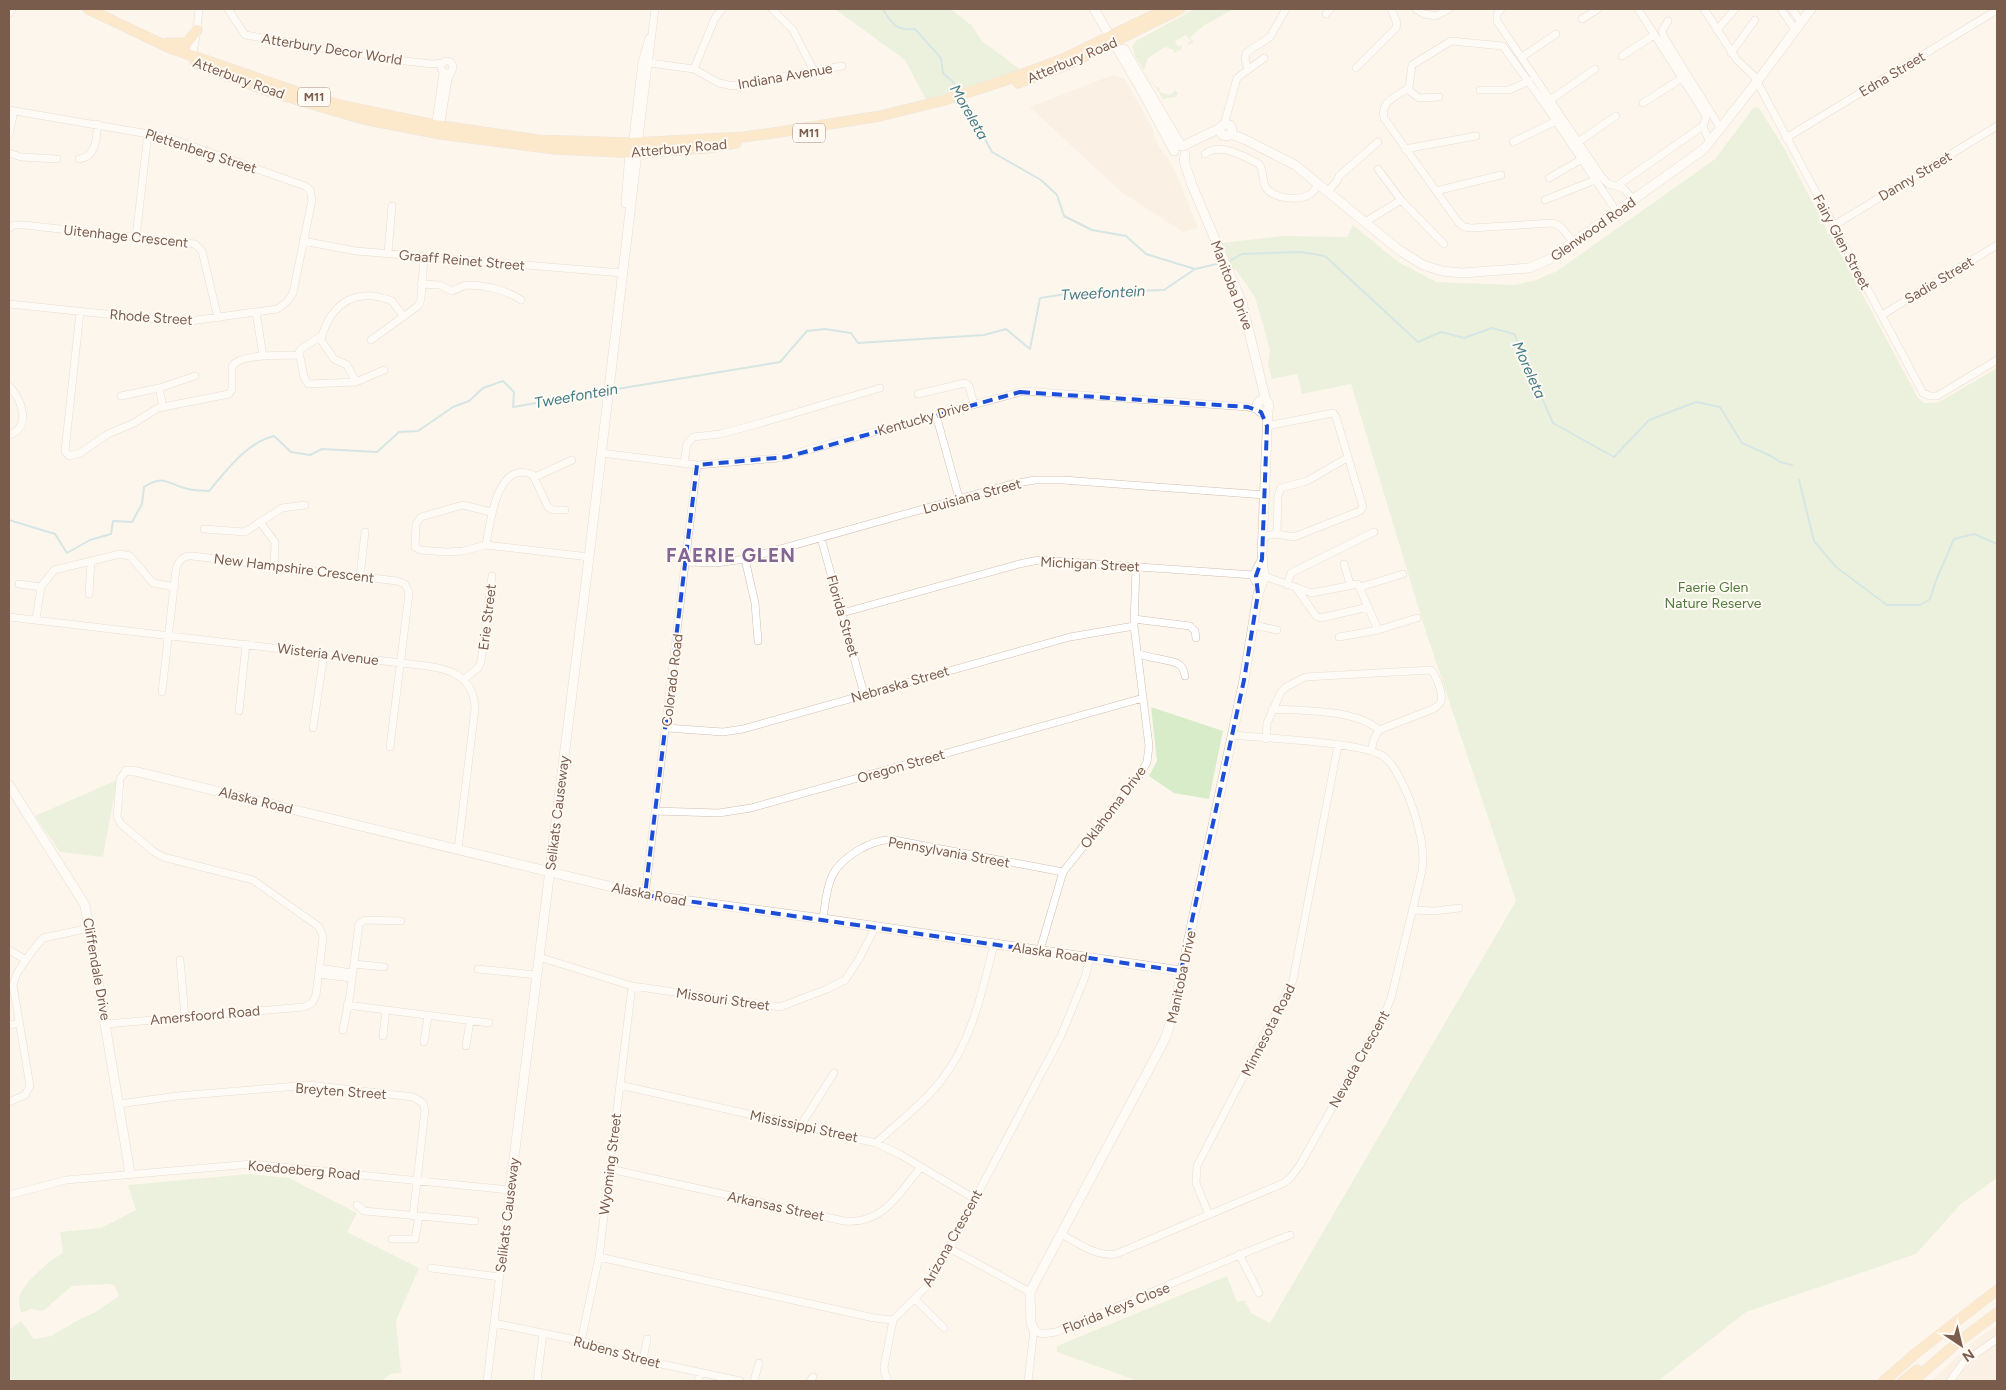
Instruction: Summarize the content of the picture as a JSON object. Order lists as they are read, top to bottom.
{
  "streets": {
    "main road": ["Atterbury Road", "M11"],
    "street": [
      "Atterbury Decor World",
      "Edna Street",
      "Indiana Avenue",
      "Plettenberg Street",
      "Danny Street",
      "Glenwood Road",
      "Uitenhage Crescent",
      "Fairy Glen Street",
      "Graaff Reinet Street",
      "Sadie Street",
      "Manitoba Drive",
      "Rhode Street",
      "Kentucky Drive",
      "Louisiana Street",
      "Michigan Street",
      "New Hampshire Crescent",
      "Florida Street",
      "Erie Street",
      "Wisteria Avenue",
      "Colorado Road",
      "Nebraska Street",
      "Oregon Street",
      "Alaska Road",
      "Oklahoma Drive",
      "Selikats Causeway",
      "Pennsylvania Street",
      "Cliffendale Drive",
      "Missouri Street",
      "Amersfoord Road",
      "Minnesota Road",
      "Nevada Crescent",
      "Breyten Street",
      "Mississippi Street",
      "Wyoming Street",
      "Koedoeberg Road",
      "Arkansas Street",
      "Arizona Crescent",
      "Florida Keys Close",
      "Rubens Street"
    ]
  },
  "crossings": [
    ["Atterbury Road", "Manitoba Drive"],
    ["Atterbury Road", "Selikats Causeway"],
    ["Edna Street", "Fairy Glen Street"],
    ["Indiana Avenue", "Selikats Causeway"],
    ["Plettenberg Street", "Graaff Reinet Street"],
    ["Plettenberg Street", "Rhode Street"],
    ["Danny Street", "Fairy Glen Street"],
    ["Glenwood Road", "Fairy Glen Street"],
    ["Uitenhage Crescent", "Rhode Street"],
    ["Fairy Glen Street", "Sadie Street"],
    ["Graaff Reinet Street", "Rhode Street"],
    ["Graaff Reinet Street", "Selikats Causeway"],
    ["Manitoba Drive", "Kentucky Drive"],
    ["Manitoba Drive", "Louisiana Street"],
    ["Manitoba Drive", "Michigan Street"],
    ["Manitoba Drive", "Alaska Road"],
    ["Manitoba Drive", "Nevada Crescent"],
    ["Kentucky Drive", "Colorado Road"],
    ["Kentucky Drive", "Selikats Causeway"],
    ["Louisiana Street", "Florida Street"],
    ["Louisiana Street", "Colorado Road"],
    ["Michigan Street", "Florida Street"],
    ["Michigan Street", "Oklahoma Drive"],
    ["New Hampshire Crescent", "Wisteria Avenue"],
    ["Florida Street", "Nebraska Street"],
    ["Erie Street", "Wisteria Avenue"],
    ["Colorado Road", "Nebraska Street"],
    ["Colorado Road", "Oregon Street"],
    ["Colorado Road", "Alaska Road"],
    ["Nebraska Street", "Oklahoma Drive"],
    ["Oregon Street", "Oklahoma Drive"],
    ["Alaska Road", "Oklahoma Drive"],
    ["Alaska Road", "Selikats Causeway"],
    ["Alaska Road", "Pennsylvania Street"],
    ["Alaska Road", "Missouri Street"],
    ["Alaska Road", "Arizona Crescent"],
    ["Oklahoma Drive", "Pennsylvania Street"],
    ["Selikats Causeway", "Missouri Street"],
    ["Selikats Causeway", "Koedoeberg Road"],
    ["Selikats Causeway", "Rubens Street"],
    ["Cliffendale Drive", "Amersfoord Road"],
    ["Cliffendale Drive", "Breyten Street"],
    ["Cliffendale Drive", "Koedoeberg Road"],
    ["Missouri Street", "Wyoming Street"],
    ["Minnesota Road", "Nevada Crescent"],
    ["Breyten Street", "Koedoeberg Road"],
    ["Mississippi Street", "Wyoming Street"],
    ["Mississippi Street", "Arkansas Street"],
    ["Mississippi Street", "Arizona Crescent"],
    ["Wyoming Street", "Arkansas Street"],
    ["Wyoming Street", "Rubens Street"]
  ],
  "districts": ["FAERIE GLEN"],
  "water": ["Moreleta", "Tweefontein"],
  "parks": ["Faerie Glen Nature Reserve"],
  "north": "bottom right"
}
